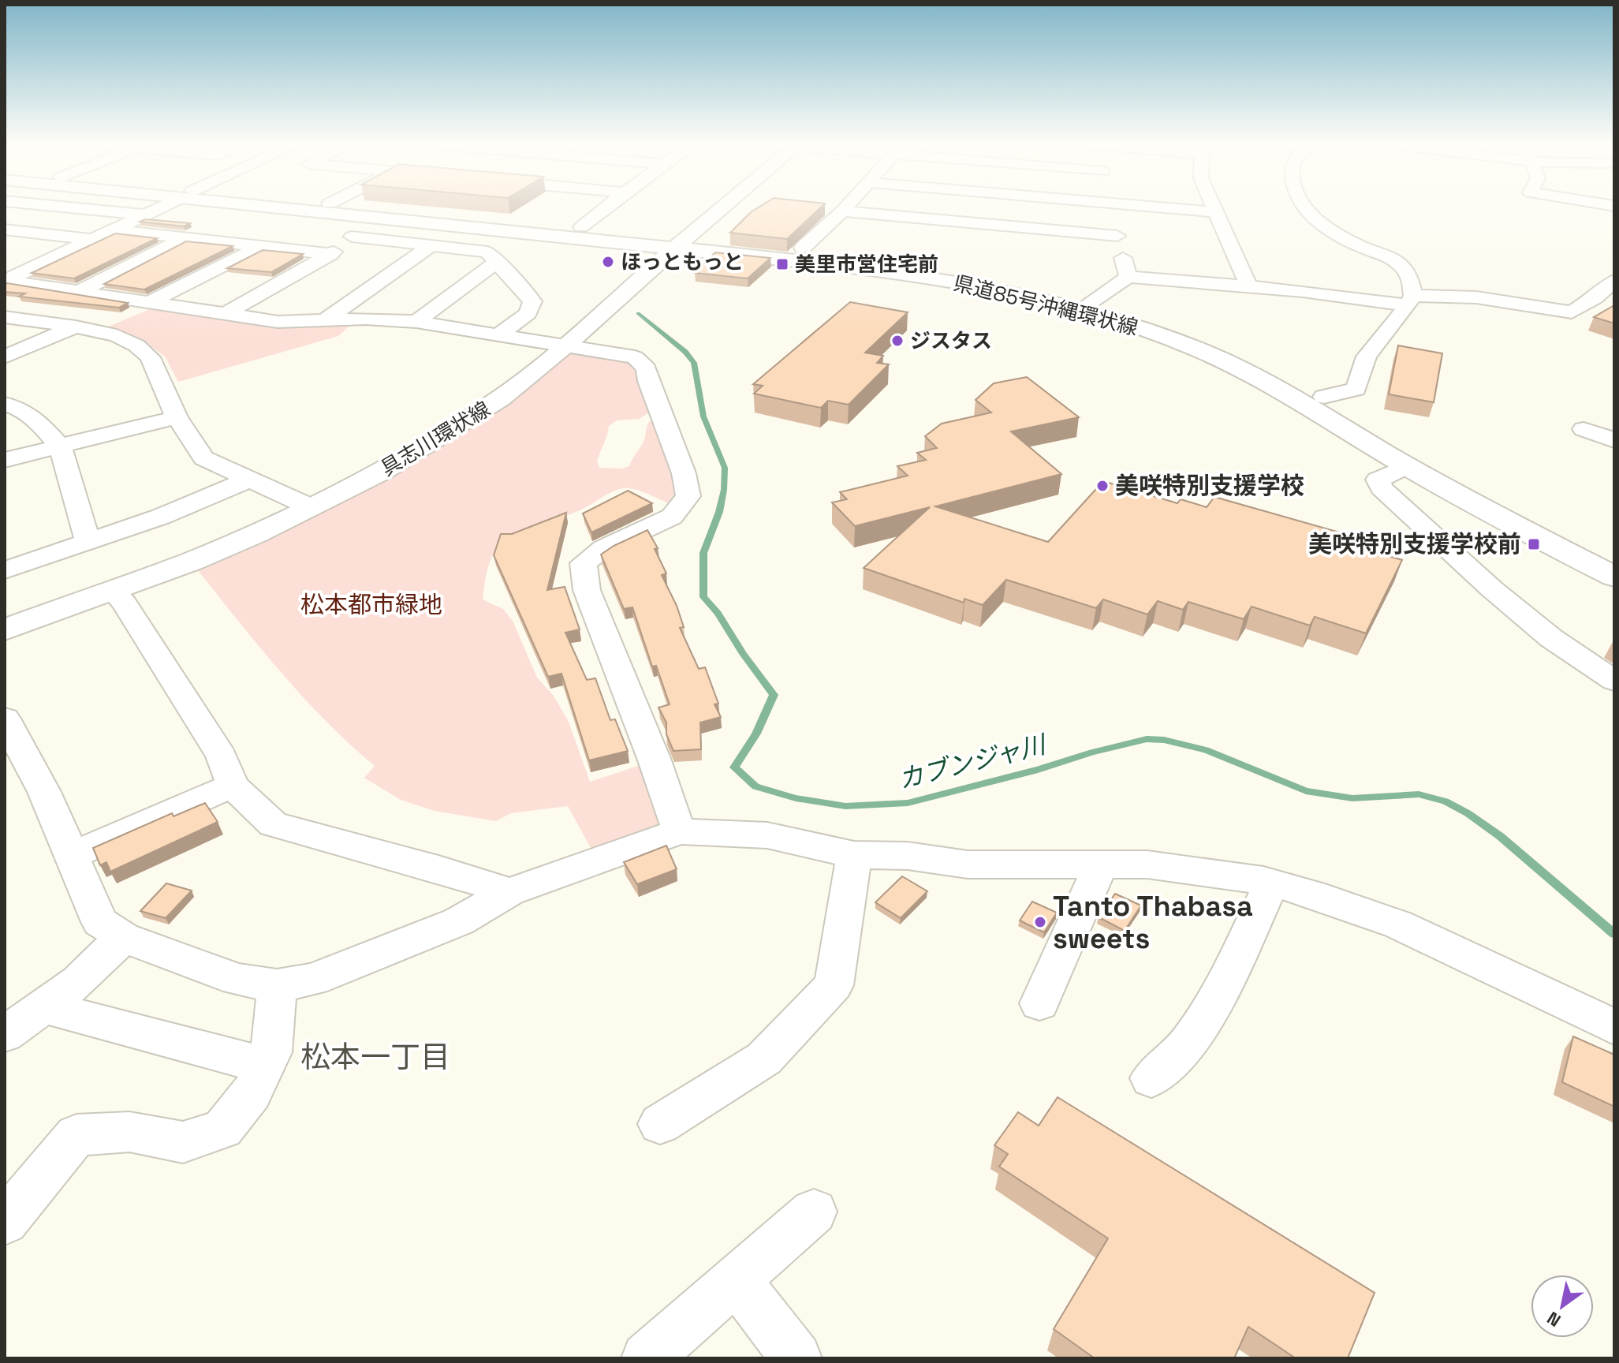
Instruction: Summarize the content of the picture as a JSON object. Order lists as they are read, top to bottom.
{
  "streets": {
    "main road": ["県道85号沖縄環状線", "具志川環状線"]
  },
  "crossings": [
    ["県道85号沖縄環状線", "具志川環状線"]
  ],
  "districts": ["松本一丁目"],
  "water": ["カブンジャ川"],
  "parks": ["松本都市緑地"],
  "places": {
    "other": [
      "ほっともっと",
      "ジスタス",
      "美咲特別支援学校",
      "Tanto Thabasa sweets"
    ],
    "transit": ["美里市営住宅前", "美咲特別支援学校前"]
  },
  "north": "bottom left"
}
